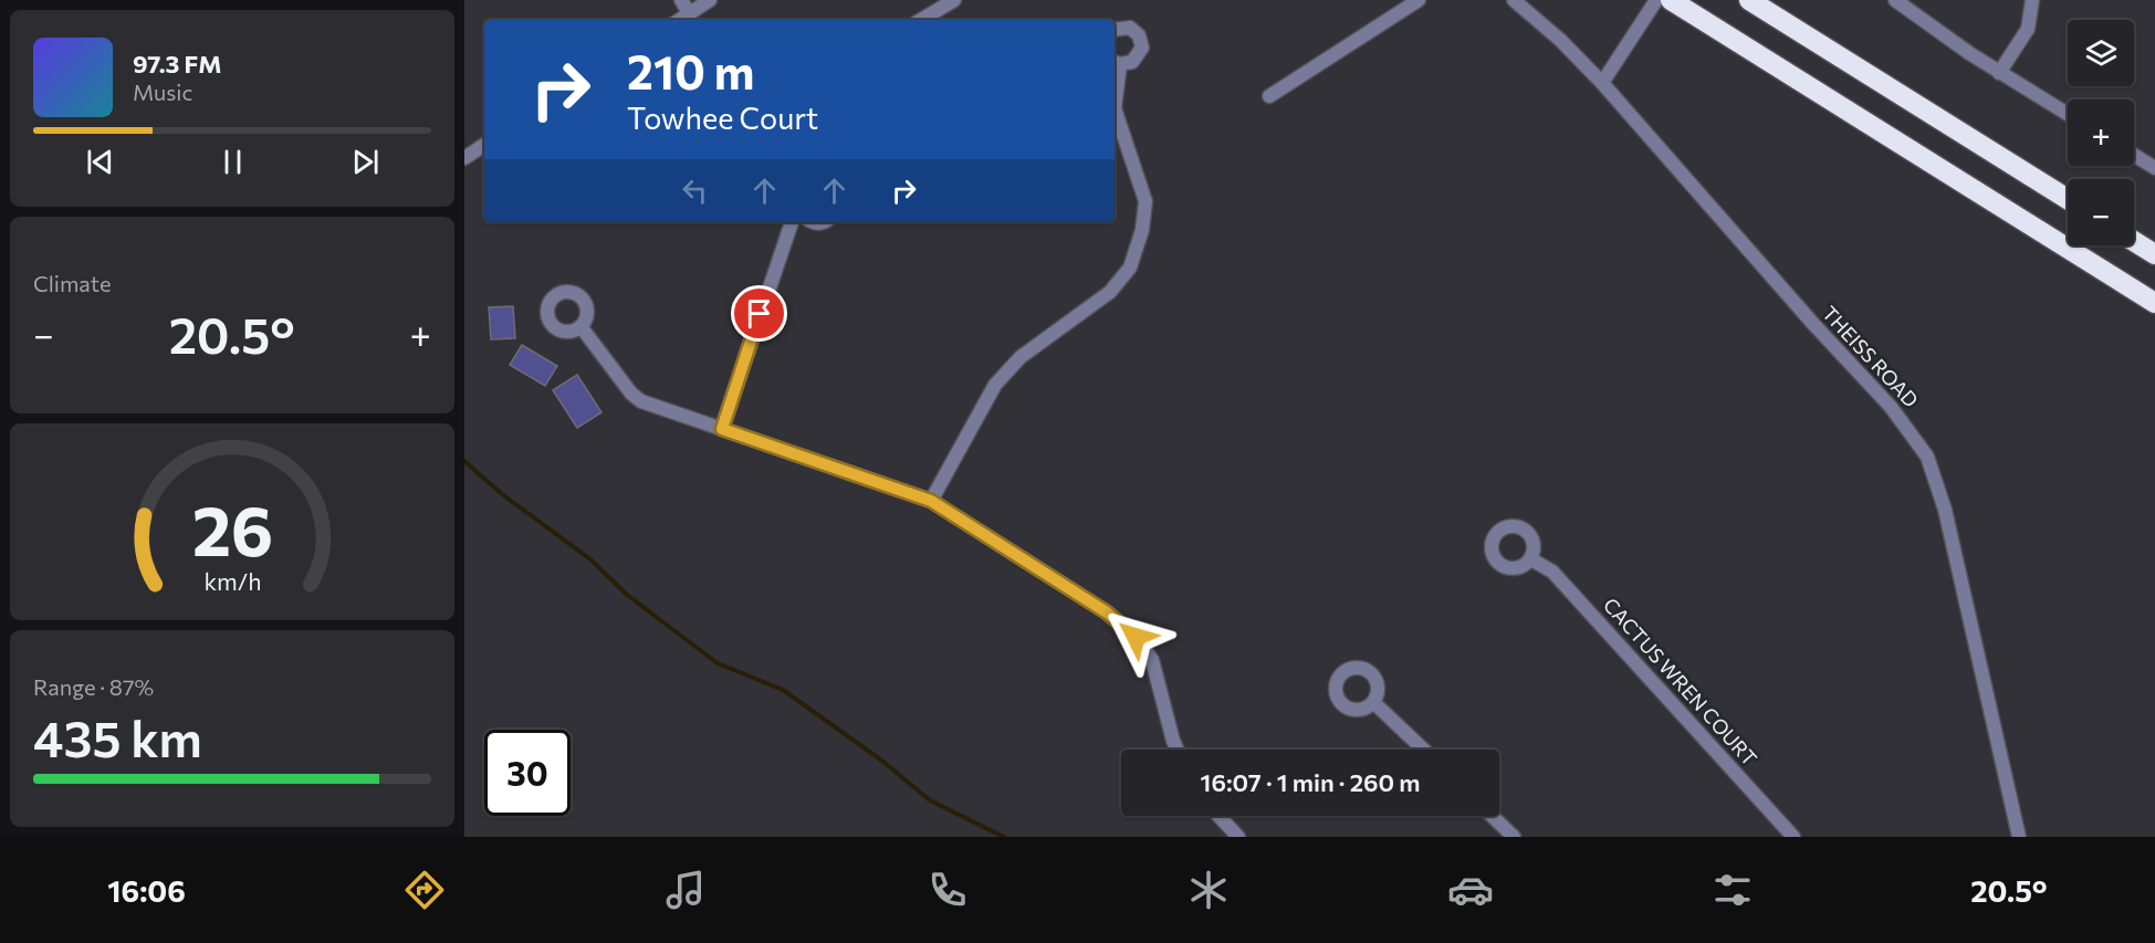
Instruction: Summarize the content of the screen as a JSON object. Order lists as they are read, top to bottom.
{
  "streets": {
    "street": ["THEISS ROAD", "CACTUS WREN COURT"]
  },
  "page": {
    "map_buttons": ["+", "−"],
    "turn": ["210 m", "Towhee Court"],
    "song": ["97.3 FM", "Music"],
    "tile": [
      "Climate",
      ["Range · 87%", "435 km"]
    ],
    "heat": ["−", "20.5°", "+"],
    "limit": "30",
    "trip": "16:07 · 1 min · 260 m",
    "tabs": ["16:06", "20.5°"],
    "gauge": ["26", "km/h"]
  }
}
